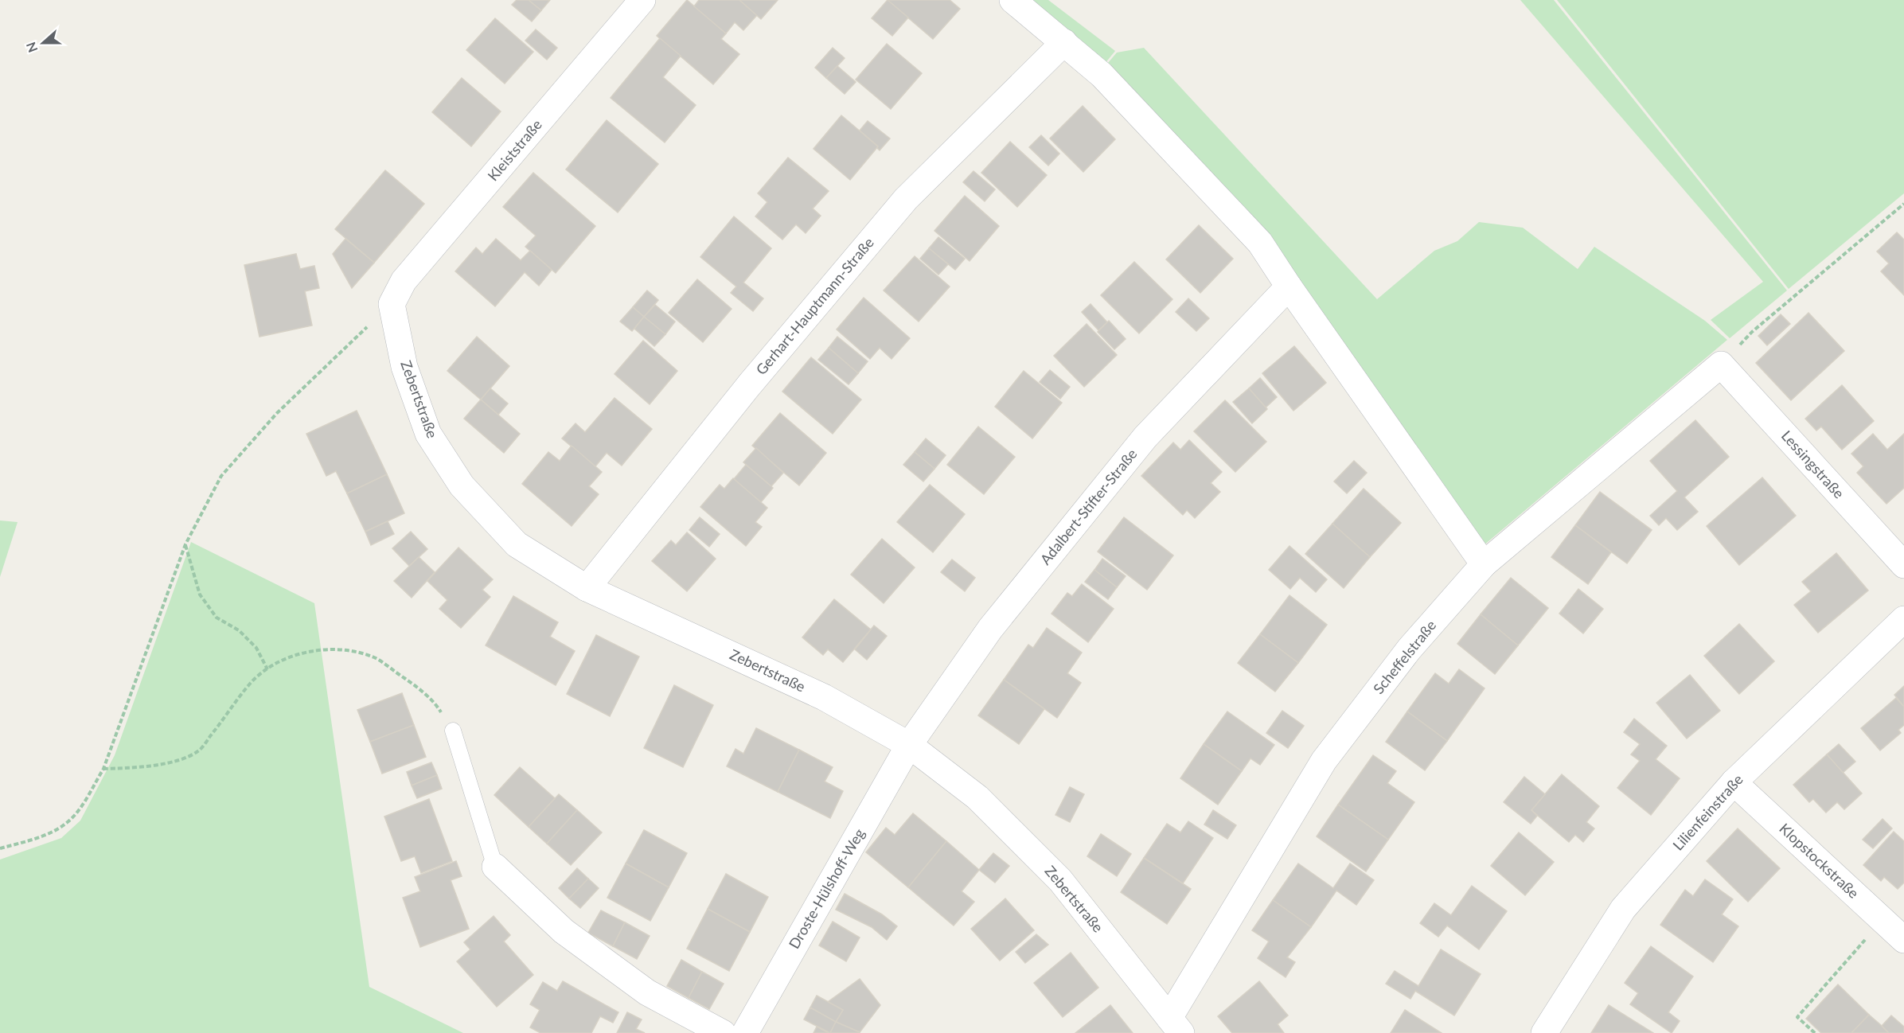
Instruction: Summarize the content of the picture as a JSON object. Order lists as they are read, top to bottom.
{
  "streets": {
    "street": [
      "Kleiststraße",
      "Gerhart-Hauptmann-Straße",
      "Zebertstraße",
      "Lessingstraße",
      "Adalbert-Stifter-Straße",
      "Scheffelstraße",
      "Lilienfeinstraße",
      "Klopstockstraße",
      "Droste-Hülshoff-Weg"
    ]
  },
  "crossings": [
    ["Kleiststraße", "Zebertstraße"],
    ["Gerhart-Hauptmann-Straße", "Zebertstraße"],
    ["Zebertstraße", "Adalbert-Stifter-Straße"],
    ["Zebertstraße", "Scheffelstraße"],
    ["Zebertstraße", "Droste-Hülshoff-Weg"],
    ["Lessingstraße", "Scheffelstraße"],
    ["Adalbert-Stifter-Straße", "Droste-Hülshoff-Weg"],
    ["Lilienfeinstraße", "Klopstockstraße"]
  ],
  "north": "left"
}
